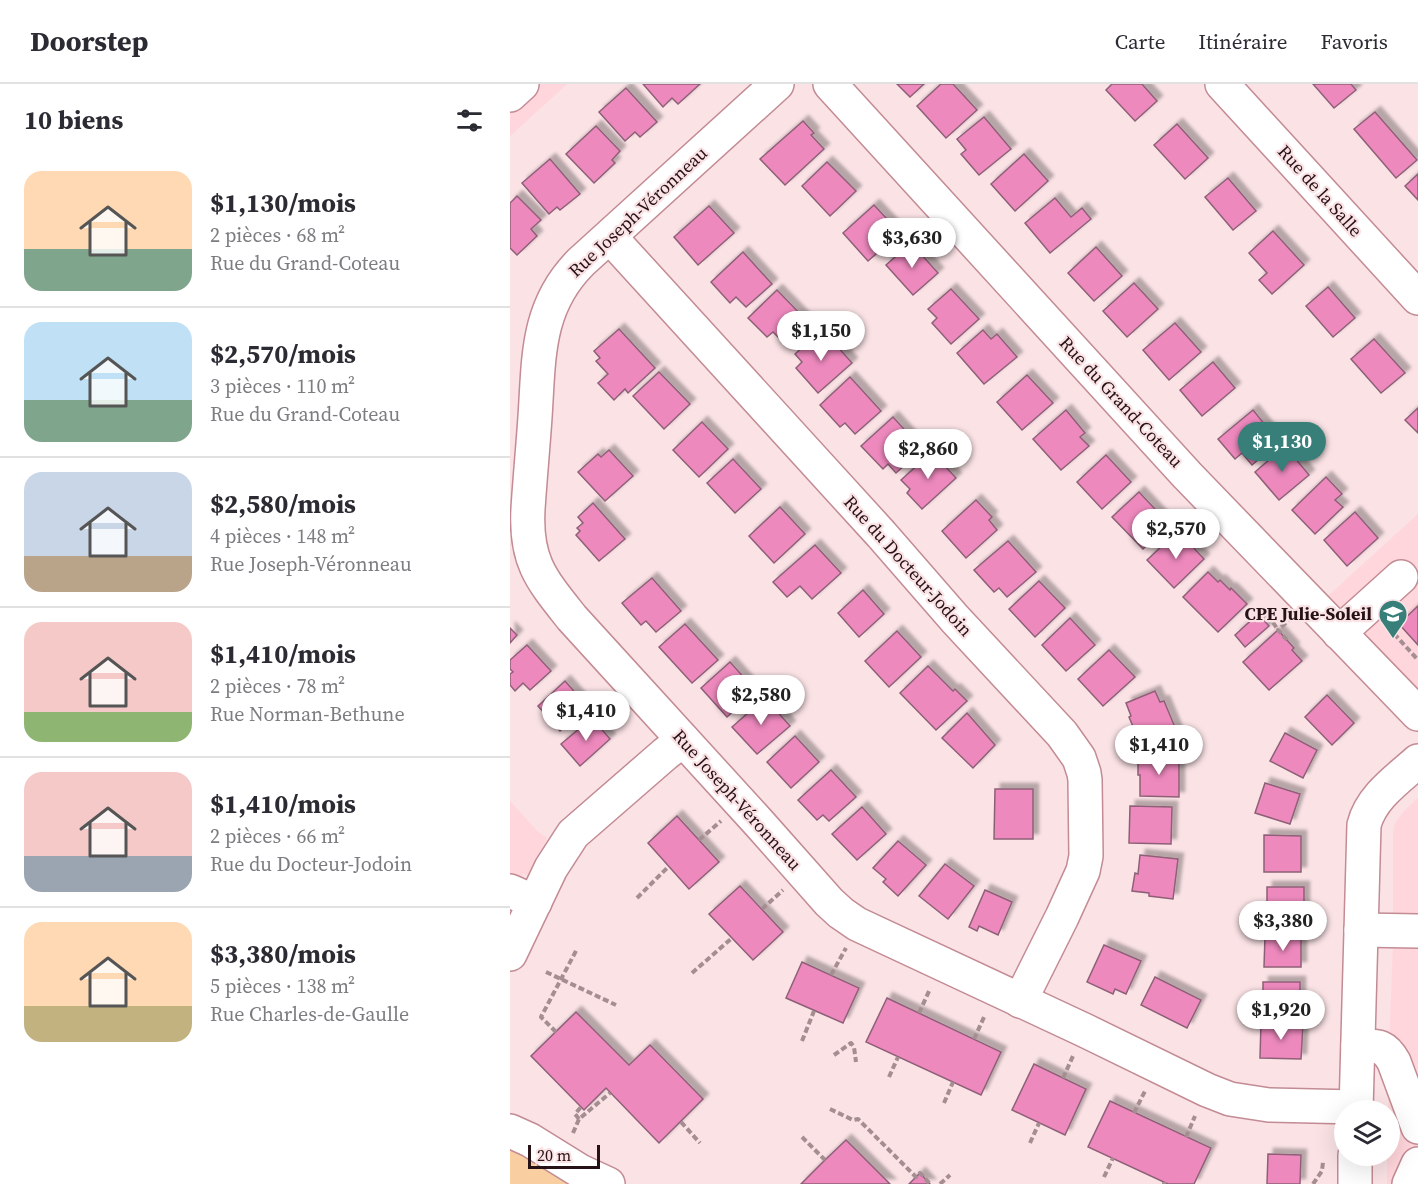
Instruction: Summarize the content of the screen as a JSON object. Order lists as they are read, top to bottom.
{
  "streets": {
    "street": [
      "Rue de la Salle",
      "Rue Joseph-Véronneau",
      "Rue du Grand-Coteau",
      "Rue du Docteur-Jodoin"
    ]
  },
  "crossings": [
    ["Rue Joseph-Véronneau", "Rue du Docteur-Jodoin"]
  ],
  "places": {
    "school or university": ["CPE Julie-Soleil"]
  },
  "scale_bar": "20 m",
  "page": {
    "header": "Doorstep",
    "nav": ["Carte", "Itinéraire", "Favoris"],
    "heading": "10 biens",
    "list": [
      {
        "name": "$1,130/mois",
        "note": "2 pièces · 68 m² · Rue du Grand-Coteau"
      },
      {
        "name": "$2,570/mois",
        "note": "3 pièces · 110 m² · Rue du Grand-Coteau"
      },
      {
        "name": "$2,580/mois",
        "note": "4 pièces · 148 m² · Rue Joseph-Véronneau"
      },
      {
        "name": "$1,410/mois",
        "note": "2 pièces · 78 m² · Rue Norman-Bethune"
      },
      {
        "name": "$1,410/mois",
        "note": "2 pièces · 66 m² · Rue du Docteur-Jodoin"
      },
      {
        "name": "$3,380/mois",
        "note": "5 pièces · 138 m² · Rue Charles-de-Gaulle"
      }
    ],
    "price": [
      "$3,630",
      "$1,150",
      "$1,130",
      "$2,860",
      "$2,570",
      "$2,580",
      "$1,410",
      "$1,410",
      "$3,380",
      "$1,920"
    ],
    "scale": "20 m"
  }
}
